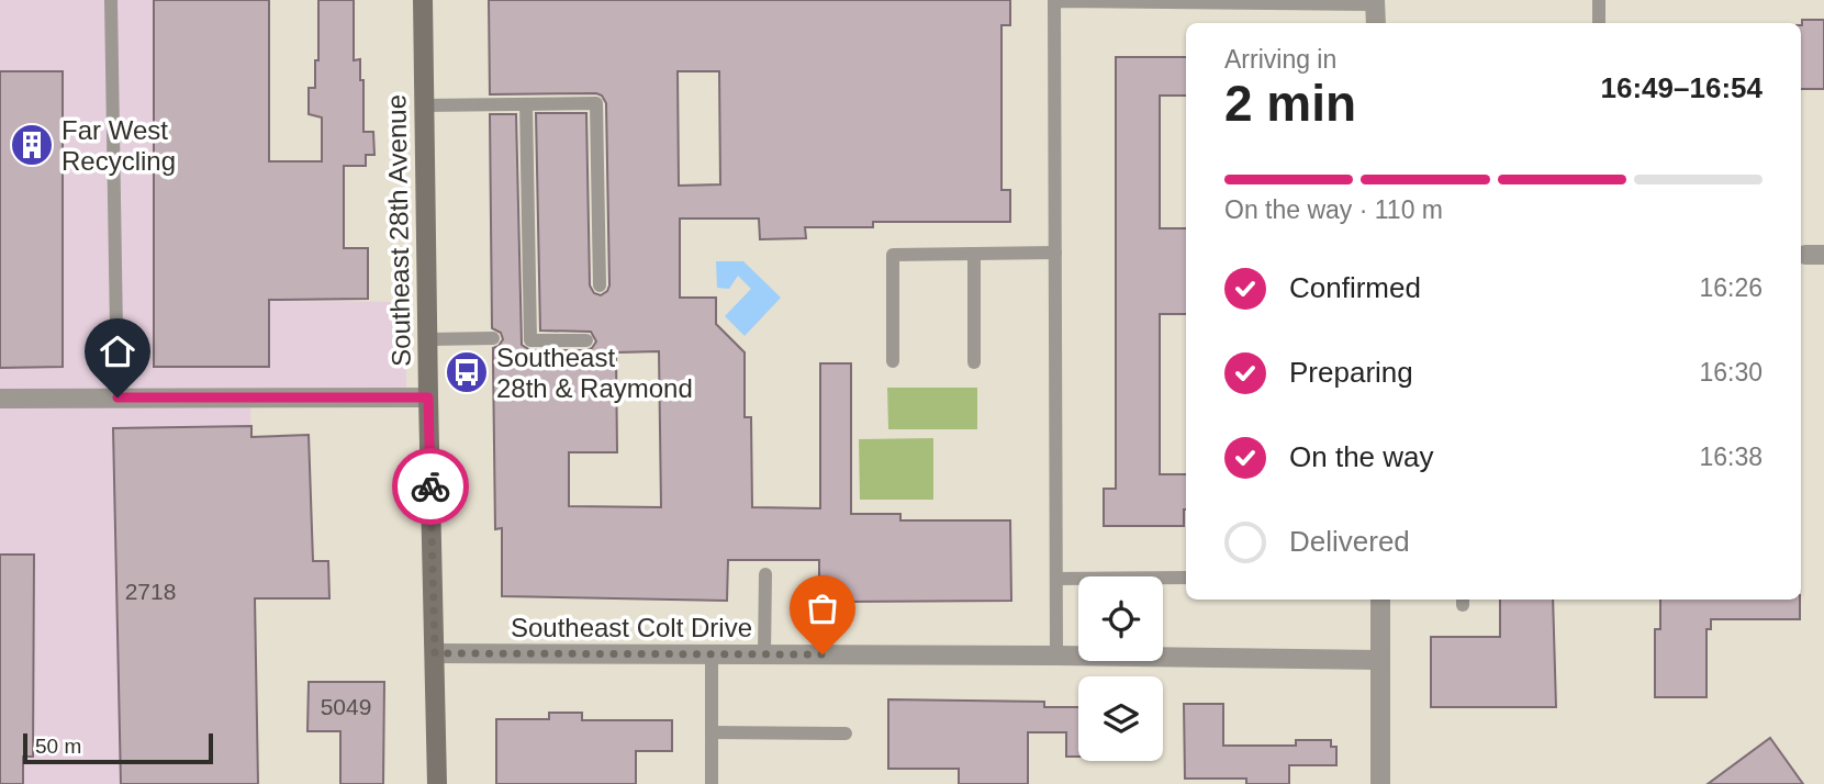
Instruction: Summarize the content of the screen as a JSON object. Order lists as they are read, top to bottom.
{
  "streets": {
    "street": ["Southeast 28th Avenue", "Southeast Colt Drive"]
  },
  "crossings": [
    ["Southeast 28th Avenue", "Southeast Colt Drive"]
  ],
  "places": {
    "building": ["Far West Recycling"],
    "bus stop": ["Southeast 28th & Raymond"]
  },
  "house_numbers": ["2718", "5049"],
  "scale_bar": "50 m",
  "page": {
    "heading": ["2 min", "Arriving in", "16:49–16:54"],
    "bar": "On the way · 110 m",
    "list": [
      ["Confirmed", "16:26"],
      ["Preparing", "16:30"],
      ["On the way", "16:38"],
      "Delivered"
    ],
    "scale": "50 m"
  }
}
